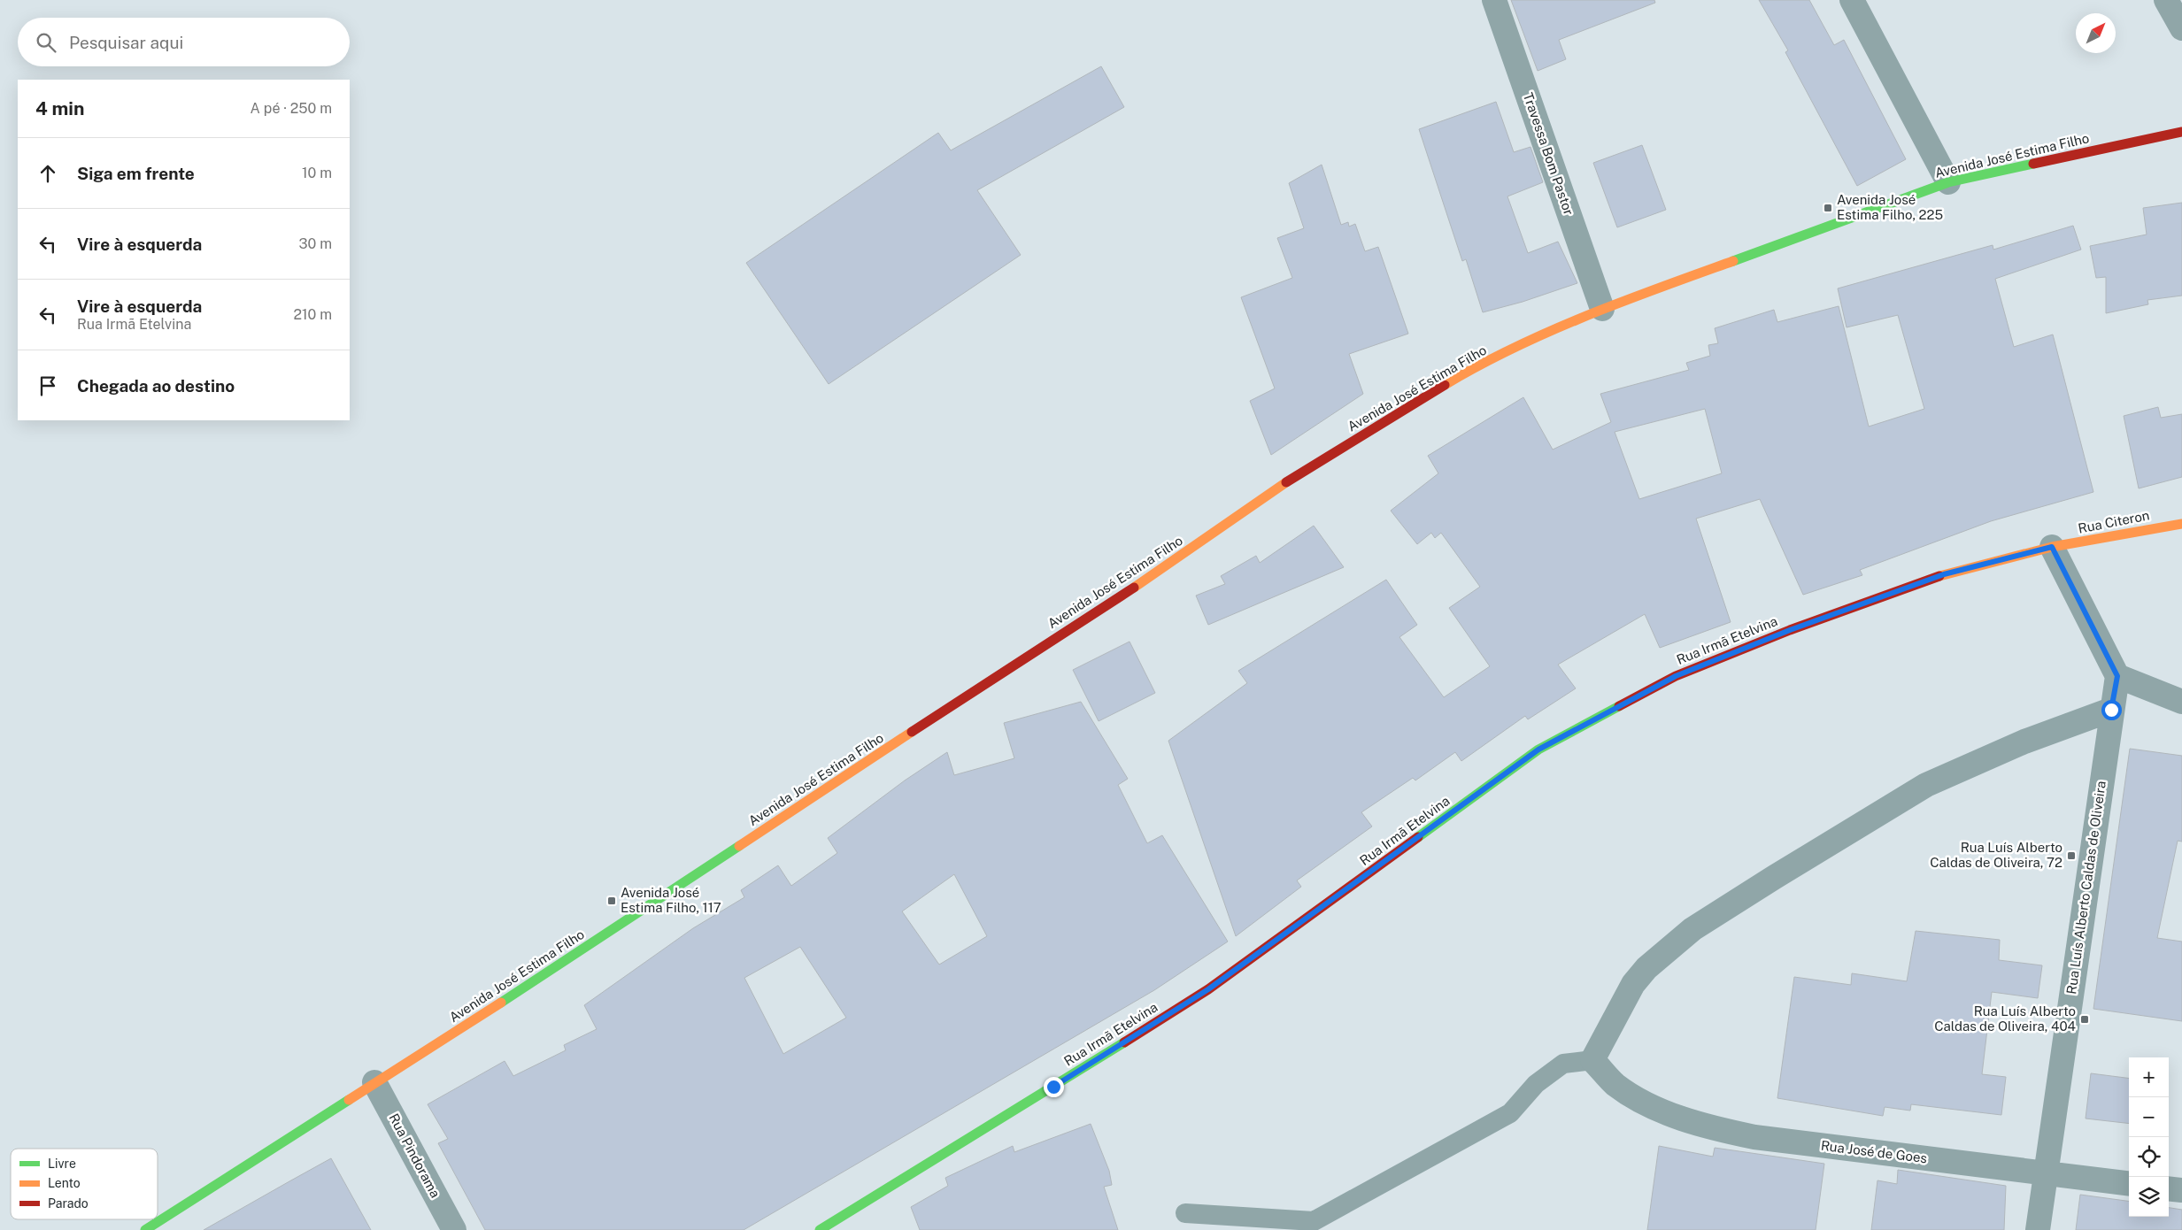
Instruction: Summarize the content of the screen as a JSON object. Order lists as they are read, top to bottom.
{
  "streets": {
    "street": [
      "Travessa Bom Pastor",
      "Avenida José Estima Filho",
      "Rua Citeron",
      "Rua Irmã Etelvina",
      "Rua Luís Alberto Caldas de Oliveira",
      "Rua José de Goes",
      "Rua Pindorama"
    ]
  },
  "crossings": [
    ["Travessa Bom Pastor", "Avenida José Estima Filho"],
    ["Avenida José Estima Filho", "Rua Pindorama"],
    ["Rua Citeron", "Rua Irmã Etelvina"],
    ["Rua Luís Alberto Caldas de Oliveira", "Rua José de Goes"]
  ],
  "places": {
    "transit": [
      "Avenida José Estima Filho, 225",
      "Rua Luís Alberto Caldas de Oliveira, 72",
      "Avenida José Estima Filho, 117",
      "Rua Luís Alberto Caldas de Oliveira, 404"
    ]
  },
  "legend": ["Livre", "Lento", "Parado"],
  "north": "top right",
  "page": {
    "search": "Pesquisar aqui",
    "heading": ["4 min", "A pé · 250 m"],
    "list": [
      ["Siga em frente", "10 m"],
      ["Vire à esquerda", "30 m"],
      ["Vire à esquerda", "Rua Irmã Etelvina", "210 m"],
      "Chegada ao destino"
    ],
    "map_buttons": ["+", "−"]
  }
}
